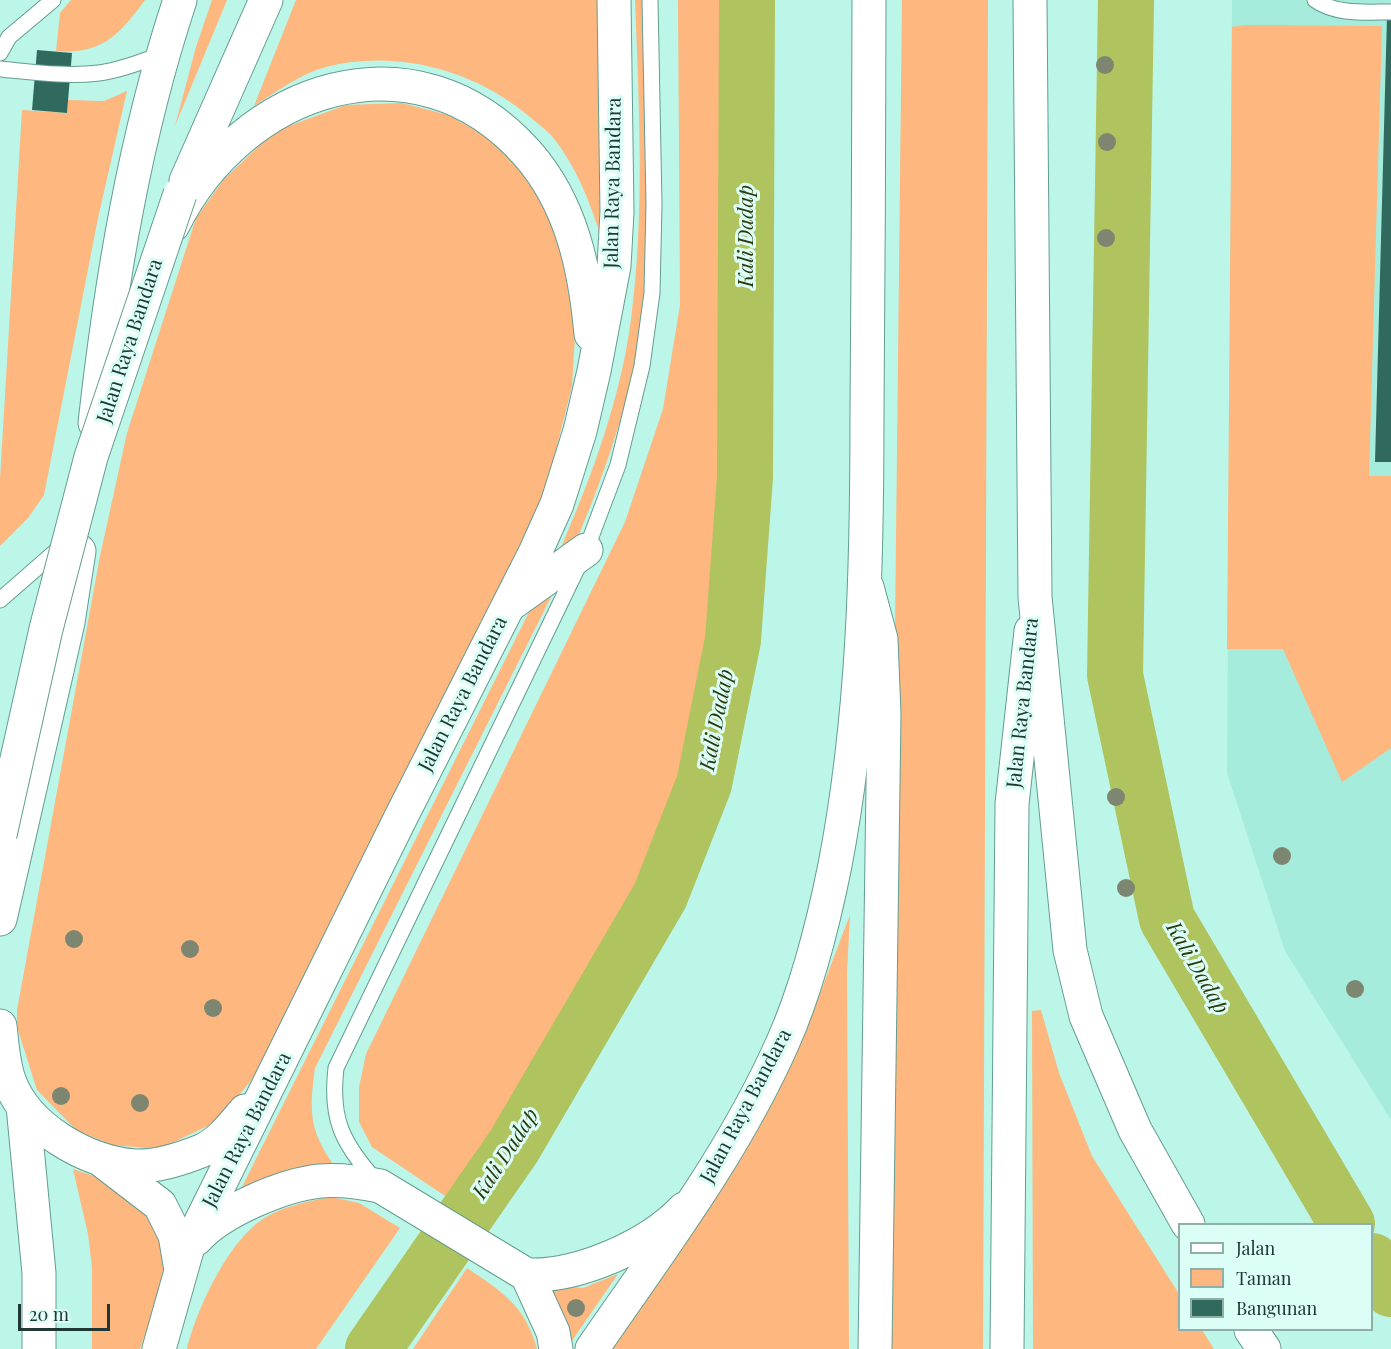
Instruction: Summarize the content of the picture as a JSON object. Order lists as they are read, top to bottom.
{
  "streets": {
    "street": ["Jalan Raya Bandara"]
  },
  "water": ["Kali Dadap"],
  "legend": ["Jalan", "Taman", "Bangunan"],
  "scale_bar": "20 m"
}
